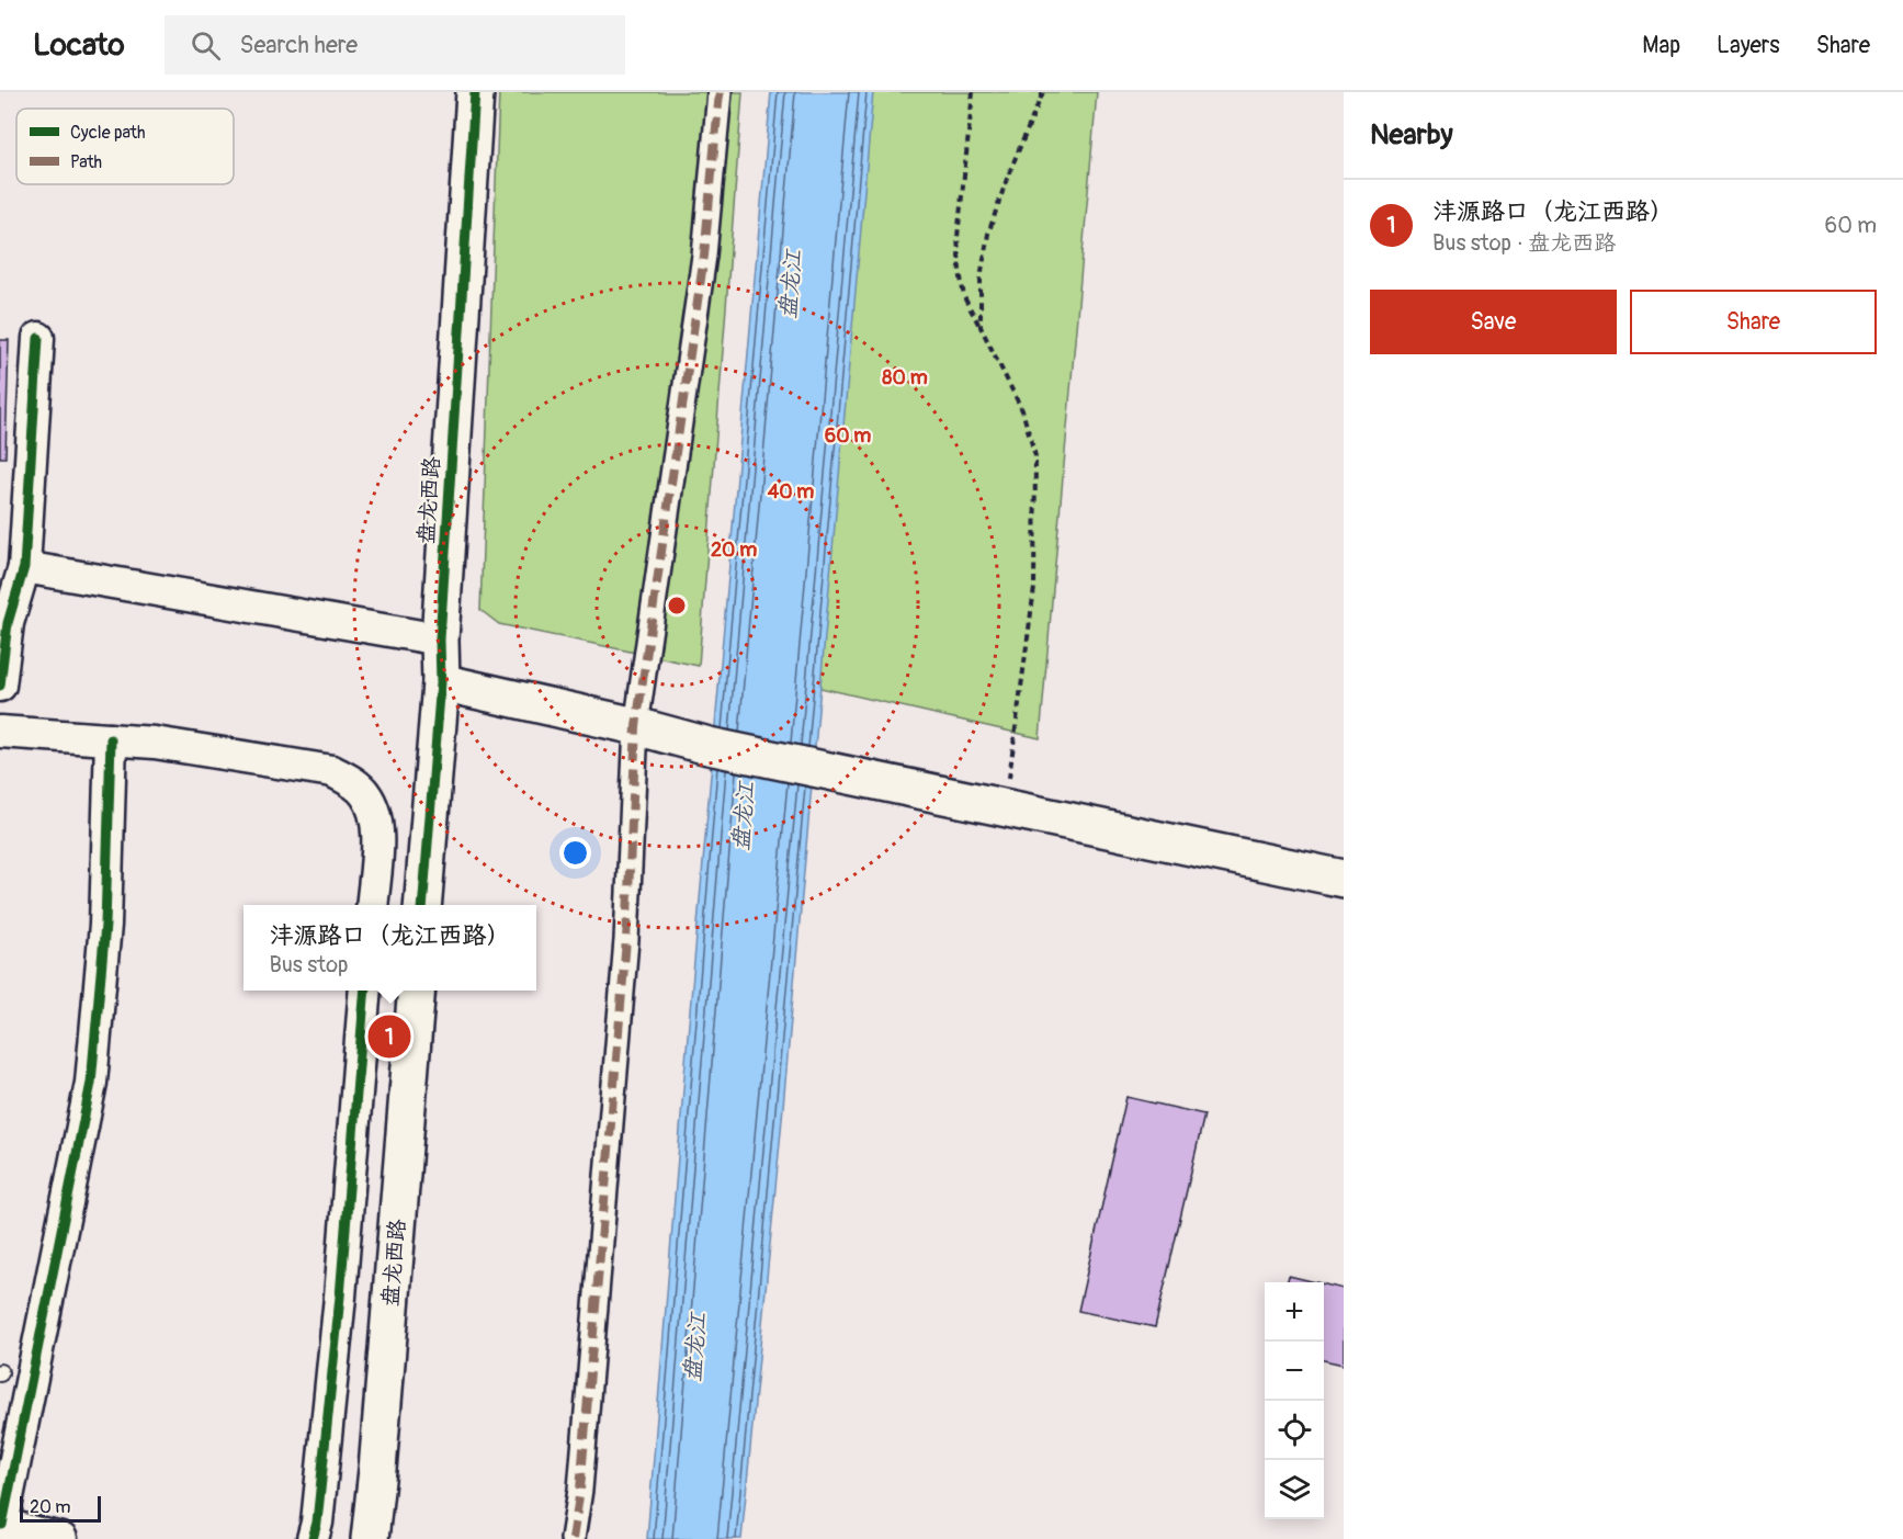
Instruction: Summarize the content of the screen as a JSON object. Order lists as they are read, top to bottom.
{
  "streets": {
    "street": ["盘龙西路"]
  },
  "water": ["盘龙江"],
  "legend": ["Cycle path", "Path"],
  "scale_bar": "20 m",
  "page": {
    "header": "Locato",
    "search": "Search here",
    "nav": ["Map", "Layers", "Share"],
    "heading": "Nearby",
    "list": [
      {
        "mark": "1",
        "name": "沣源路口（龙江西路）",
        "note": "Bus stop · 盘龙西路",
        "value": "60 m"
      }
    ],
    "buttons": ["Save", "Share"],
    "popup": ["沣源路口（龙江西路）", "Bus stop"],
    "pins": "1",
    "map_buttons": ["+", "−"],
    "scale": "20 m"
  },
  "rings": [
    "80 m",
    "60 m",
    "40 m",
    "20 m"
  ]
}
